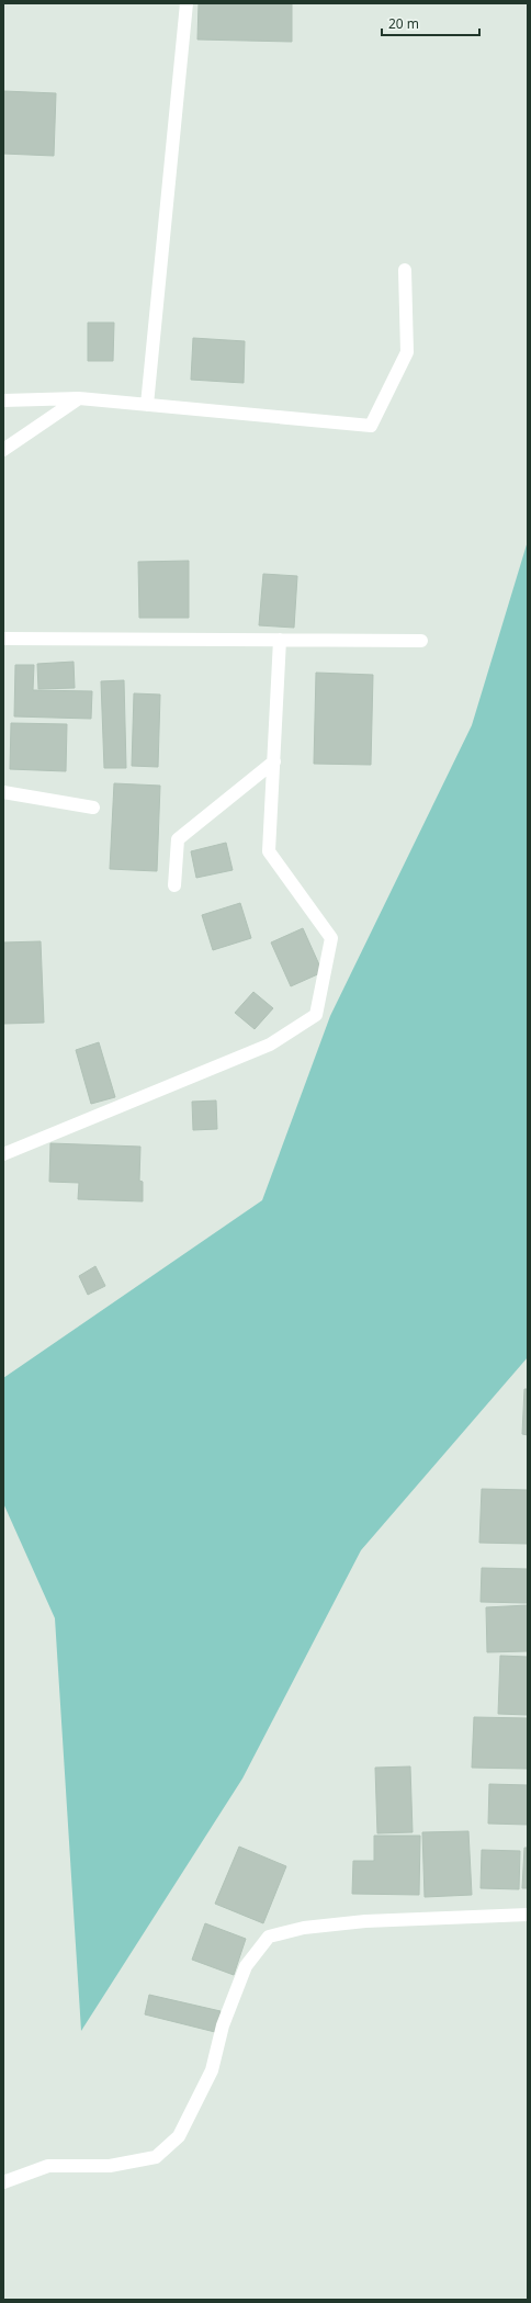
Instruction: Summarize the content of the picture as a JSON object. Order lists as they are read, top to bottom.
{
  "scale_bar": "20 m"
}
